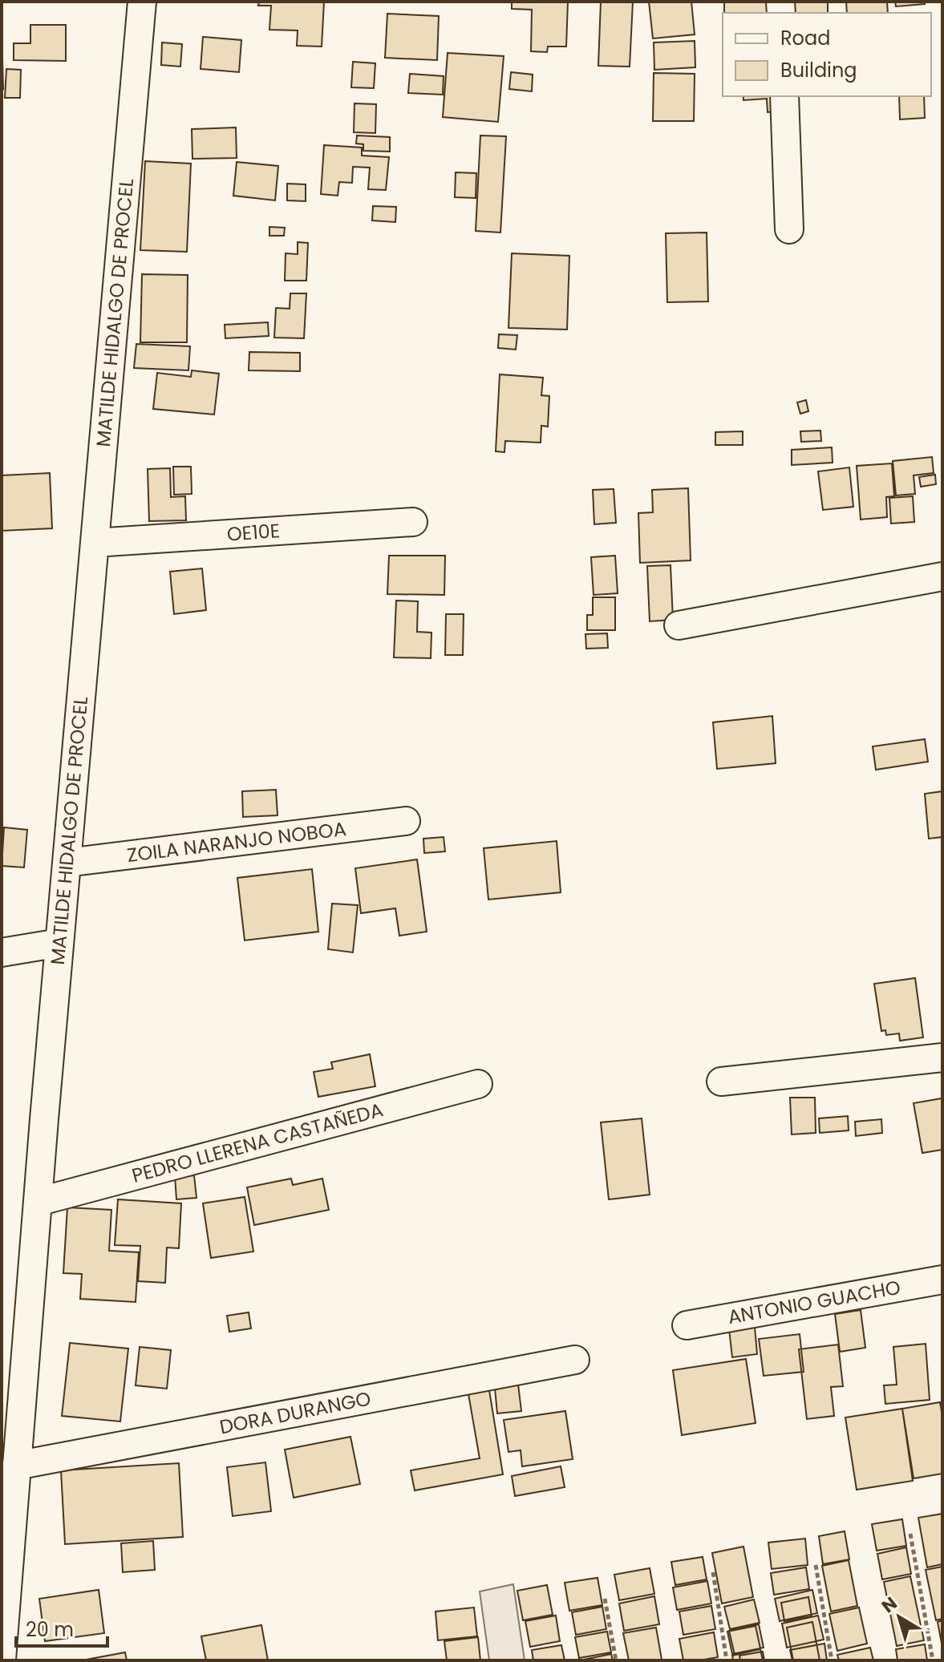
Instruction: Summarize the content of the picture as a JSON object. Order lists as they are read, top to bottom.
{
  "streets": {
    "street": [
      "MATILDE HIDALGO DE PROCEL",
      "OE10E",
      "ZOILA NARANJO NOBOA",
      "PEDRO LLERENA CASTAÑEDA",
      "ANTONIO GUACHO",
      "DORA DURANGO"
    ]
  },
  "crossings": [
    ["MATILDE HIDALGO DE PROCEL", "OE10E"],
    ["MATILDE HIDALGO DE PROCEL", "ZOILA NARANJO NOBOA"],
    ["MATILDE HIDALGO DE PROCEL", "PEDRO LLERENA CASTAÑEDA"],
    ["MATILDE HIDALGO DE PROCEL", "DORA DURANGO"]
  ],
  "legend": ["Road", "Building"],
  "scale_bar": "20 m",
  "north": "top left"
}
